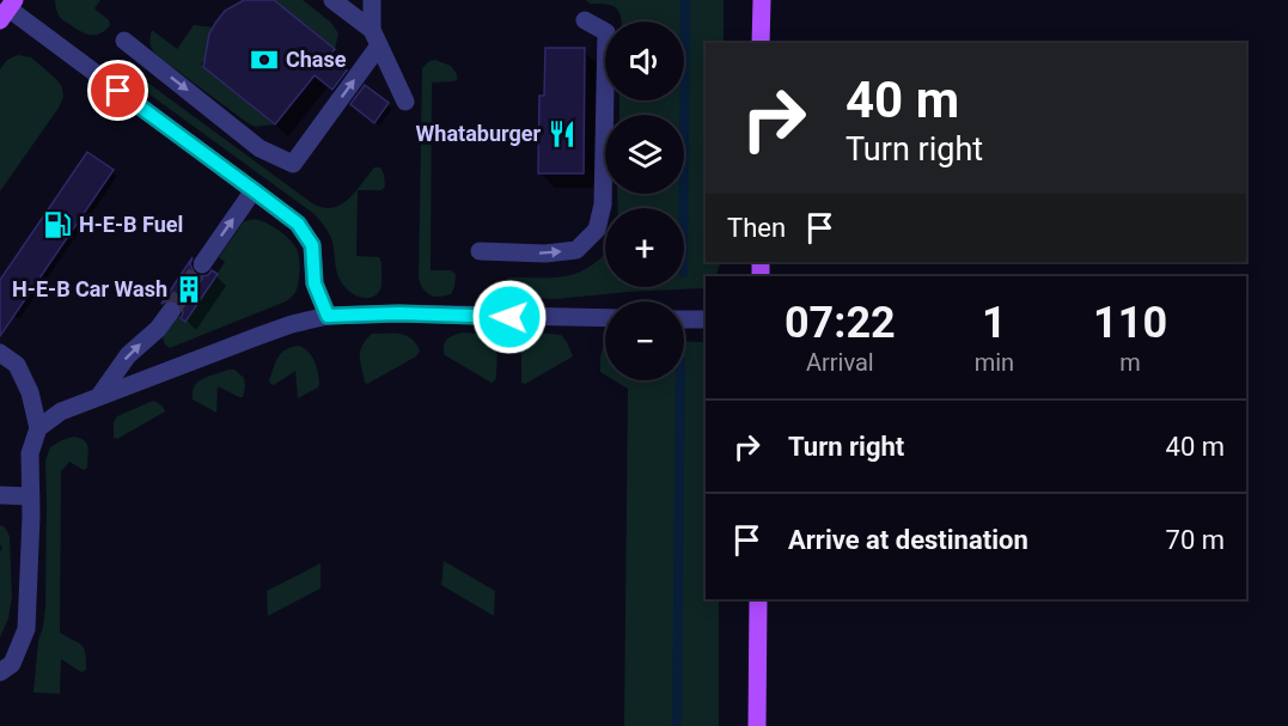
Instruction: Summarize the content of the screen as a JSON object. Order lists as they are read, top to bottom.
{
  "places": {
    "bank": ["Chase"],
    "restaurant": ["Whataburger"],
    "fuel station": ["H-E-B Fuel"],
    "building": ["H-E-B Car Wash"]
  },
  "page": {
    "map_buttons": ["+", "−"],
    "turn": ["40 m", "Turn right"],
    "then": "Then",
    "eta": [
      "07:22",
      "Arrival",
      "1",
      "min",
      "110",
      "m"
    ],
    "list": [
      {
        "name": "Turn right",
        "value": "40 m"
      },
      {
        "name": "Arrive at destination",
        "value": "70 m"
      }
    ]
  }
}
